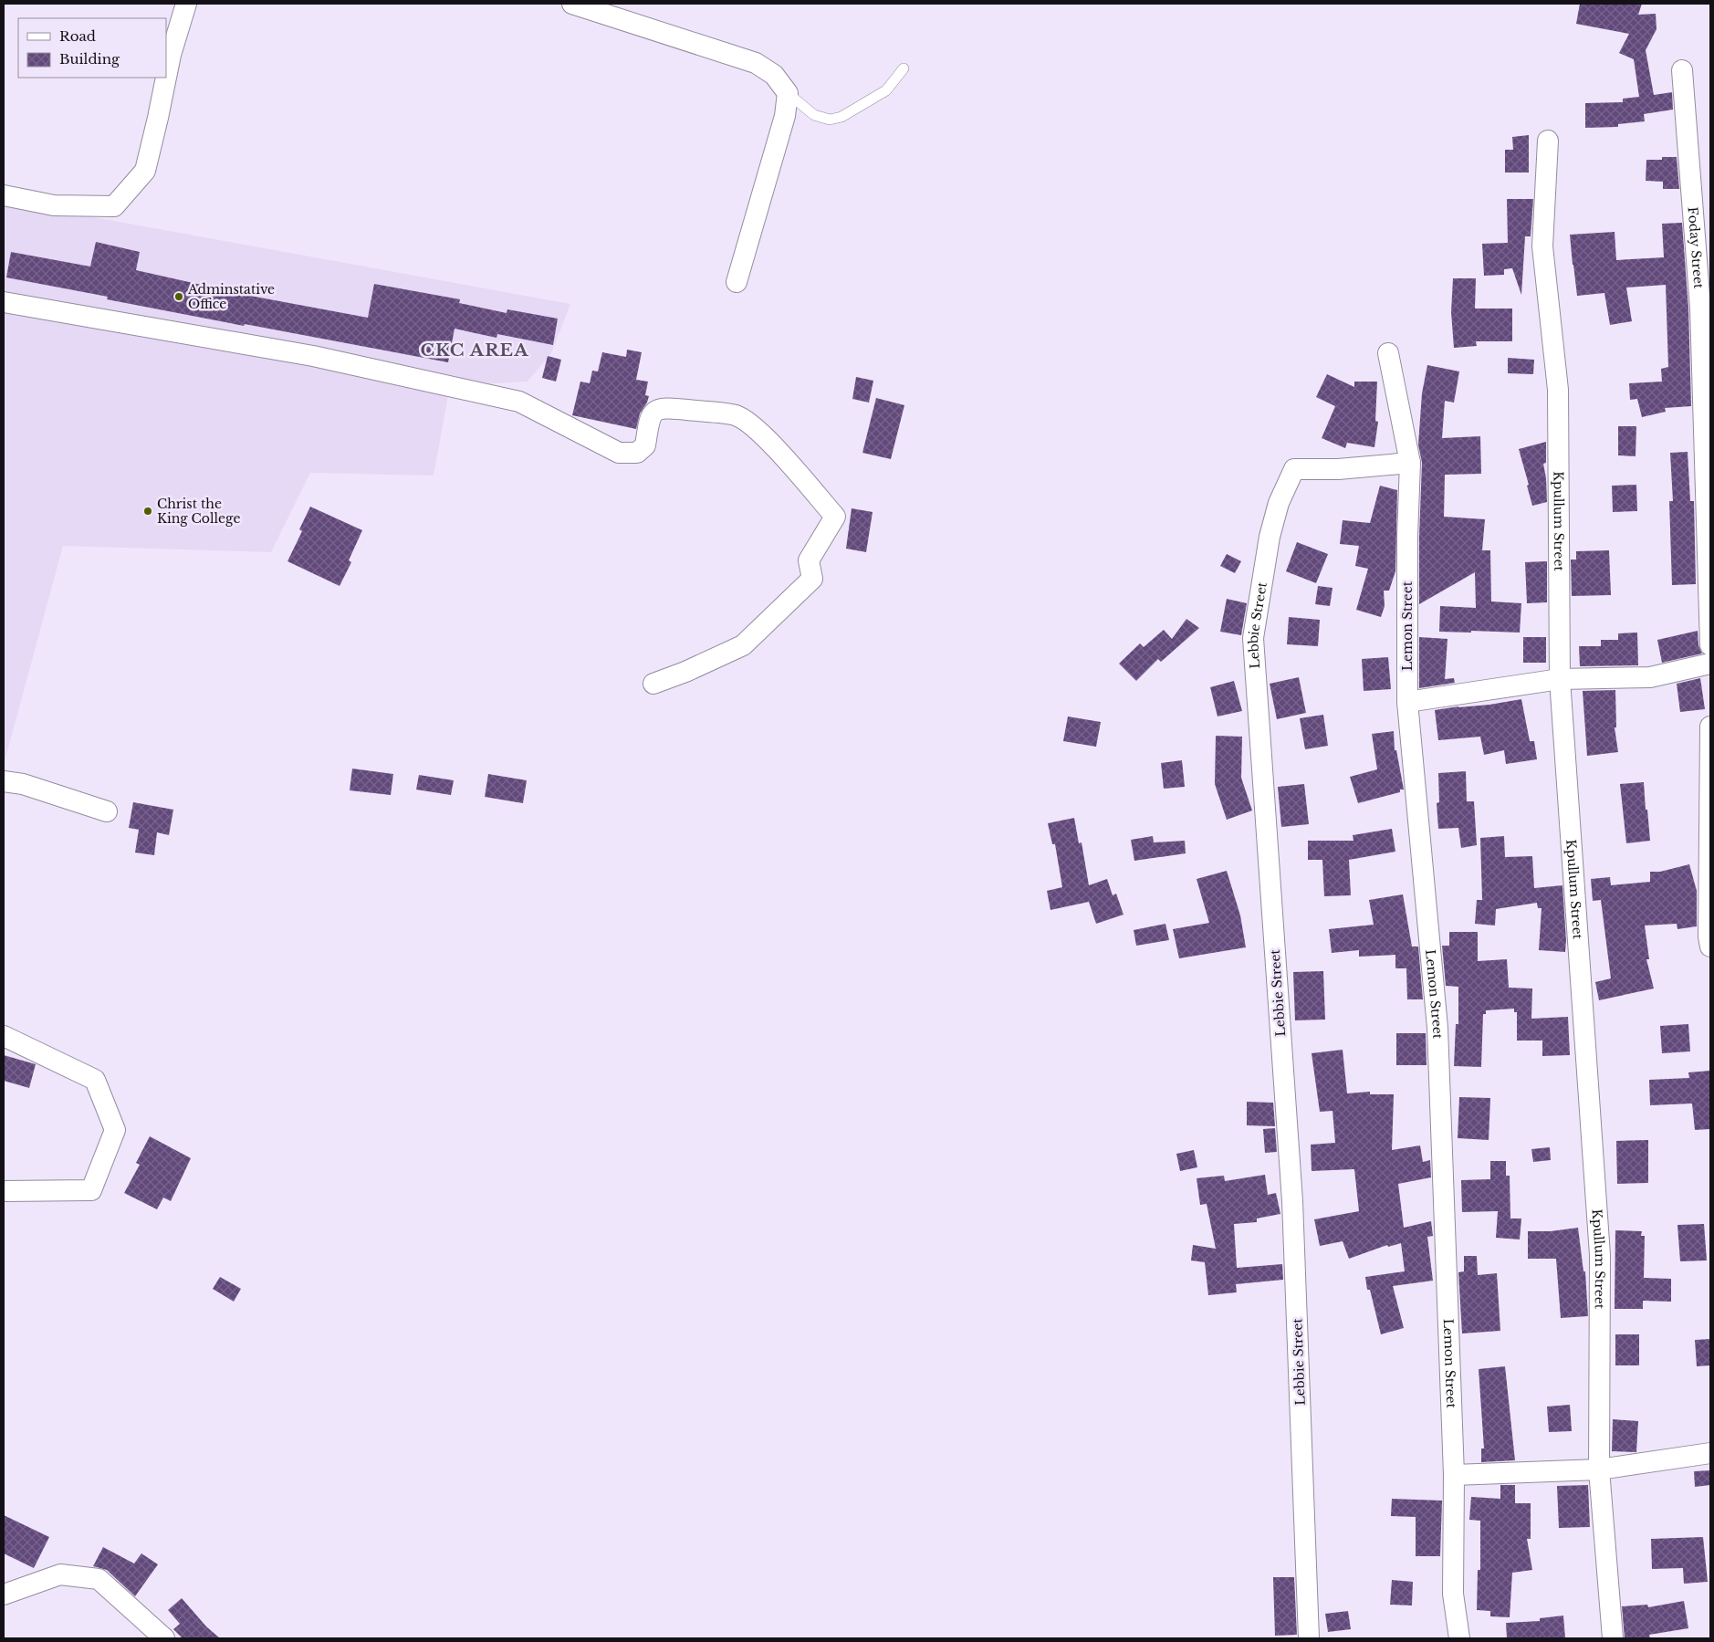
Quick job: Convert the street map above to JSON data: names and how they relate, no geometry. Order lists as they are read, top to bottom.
{
  "streets": {
    "street": [
      "Foday Street",
      "Kpullum Street",
      "Lebbie Street",
      "Lemon Street"
    ]
  },
  "crossings": [
    ["Lebbie Street", "Lemon Street"]
  ],
  "districts": ["CKC AREA"],
  "places": ["Adminstative Office", "Christ the King College"],
  "legend": ["Road", "Building"]
}
